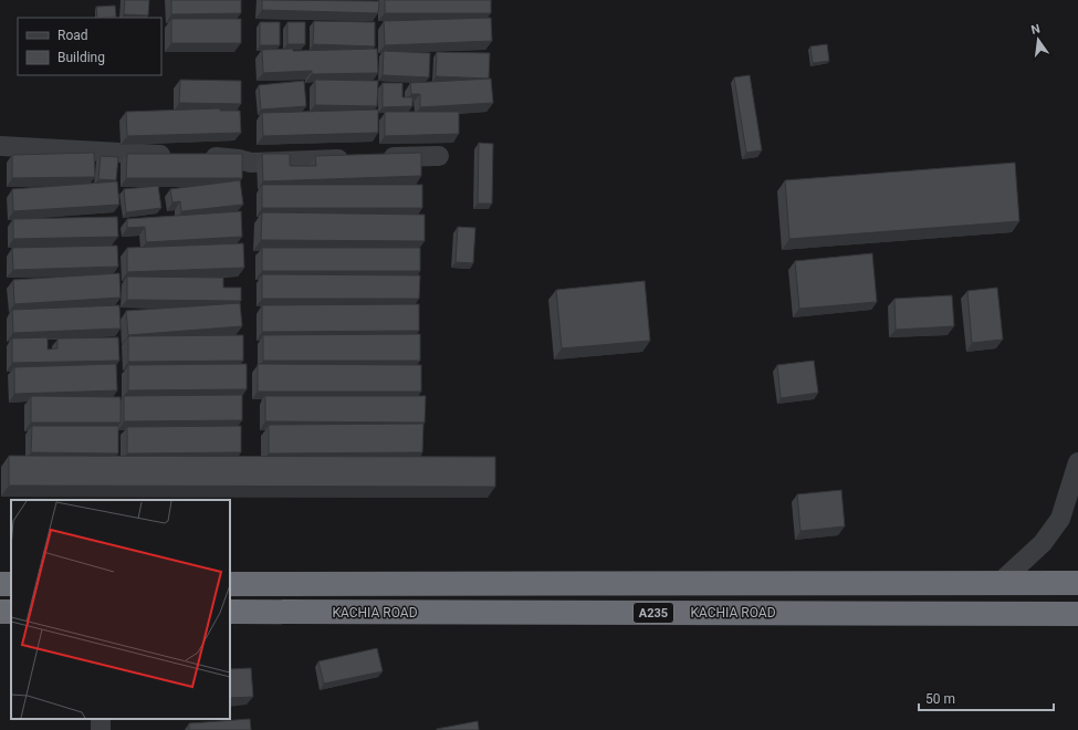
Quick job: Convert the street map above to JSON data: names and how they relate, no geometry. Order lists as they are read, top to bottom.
{
  "streets": {
    "highway": ["KACHIA ROAD", "A235"]
  },
  "legend": ["Road", "Building"],
  "scale_bar": "50 m",
  "north": "top"
}
